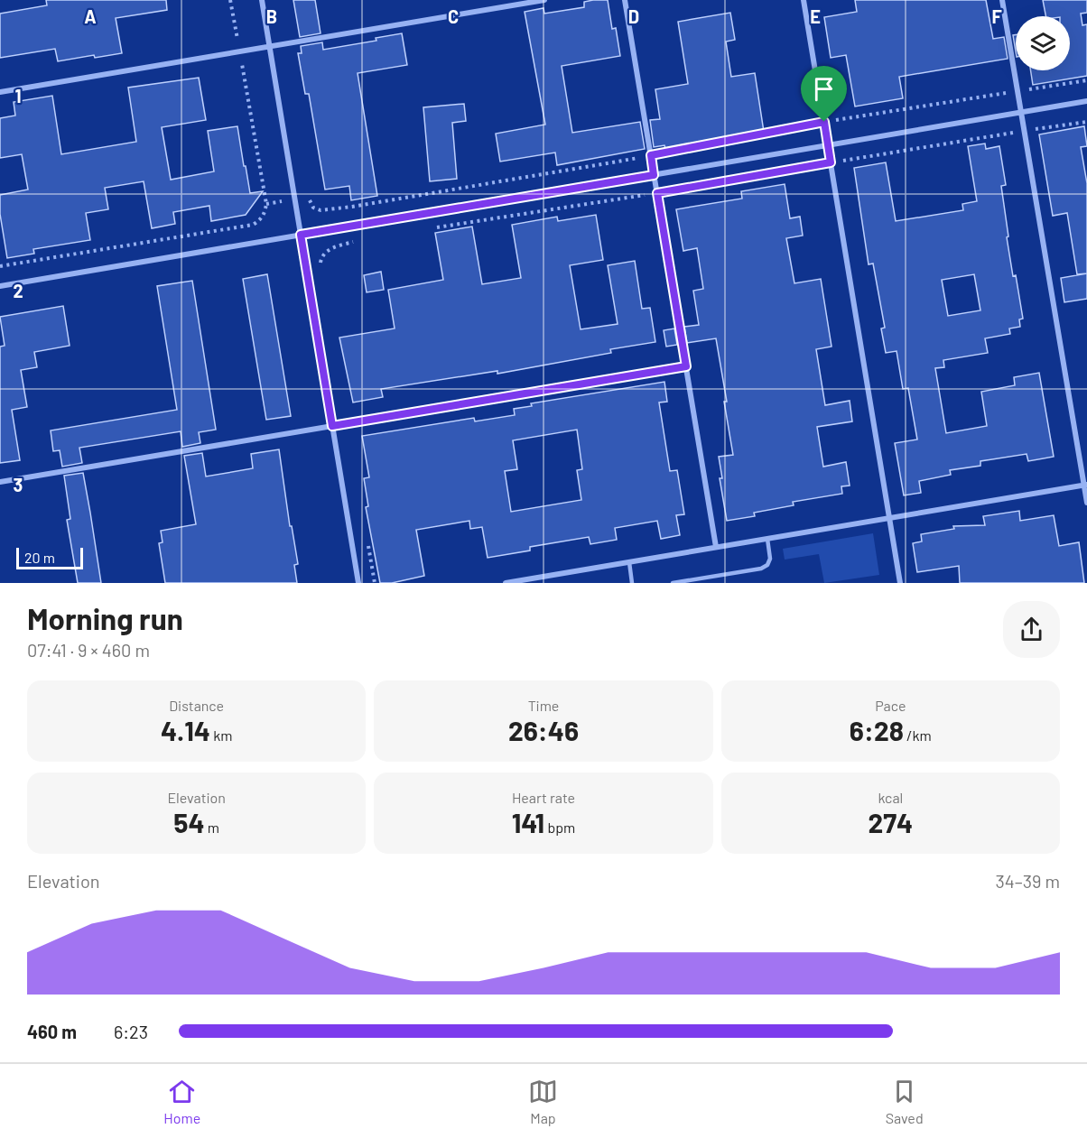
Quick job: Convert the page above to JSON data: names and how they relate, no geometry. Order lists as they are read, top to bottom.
{
  "scale_bar": "20 m",
  "page": {
    "scale": "20 m",
    "heading": ["Morning run", "07:41 · 9 × 460 m"],
    "stats": [
      ["Distance", "4.14 km"],
      ["Time", "26:46"],
      ["Pace", "6:28 /km"],
      ["Elevation", "54 m"],
      ["Heart rate", "141 bpm"],
      ["kcal", "274"]
    ],
    "chart": ["Elevation", "34–39 m"],
    "list": [
      {
        "name": "460 m",
        "note": "6:23"
      }
    ],
    "tabs": ["Home", "Map", "Saved"]
  },
  "grid": {
    "columns": [
      "A",
      "B",
      "C",
      "D",
      "E",
      "F"
    ],
    "rows": ["1", "2", "3"]
  }
}
